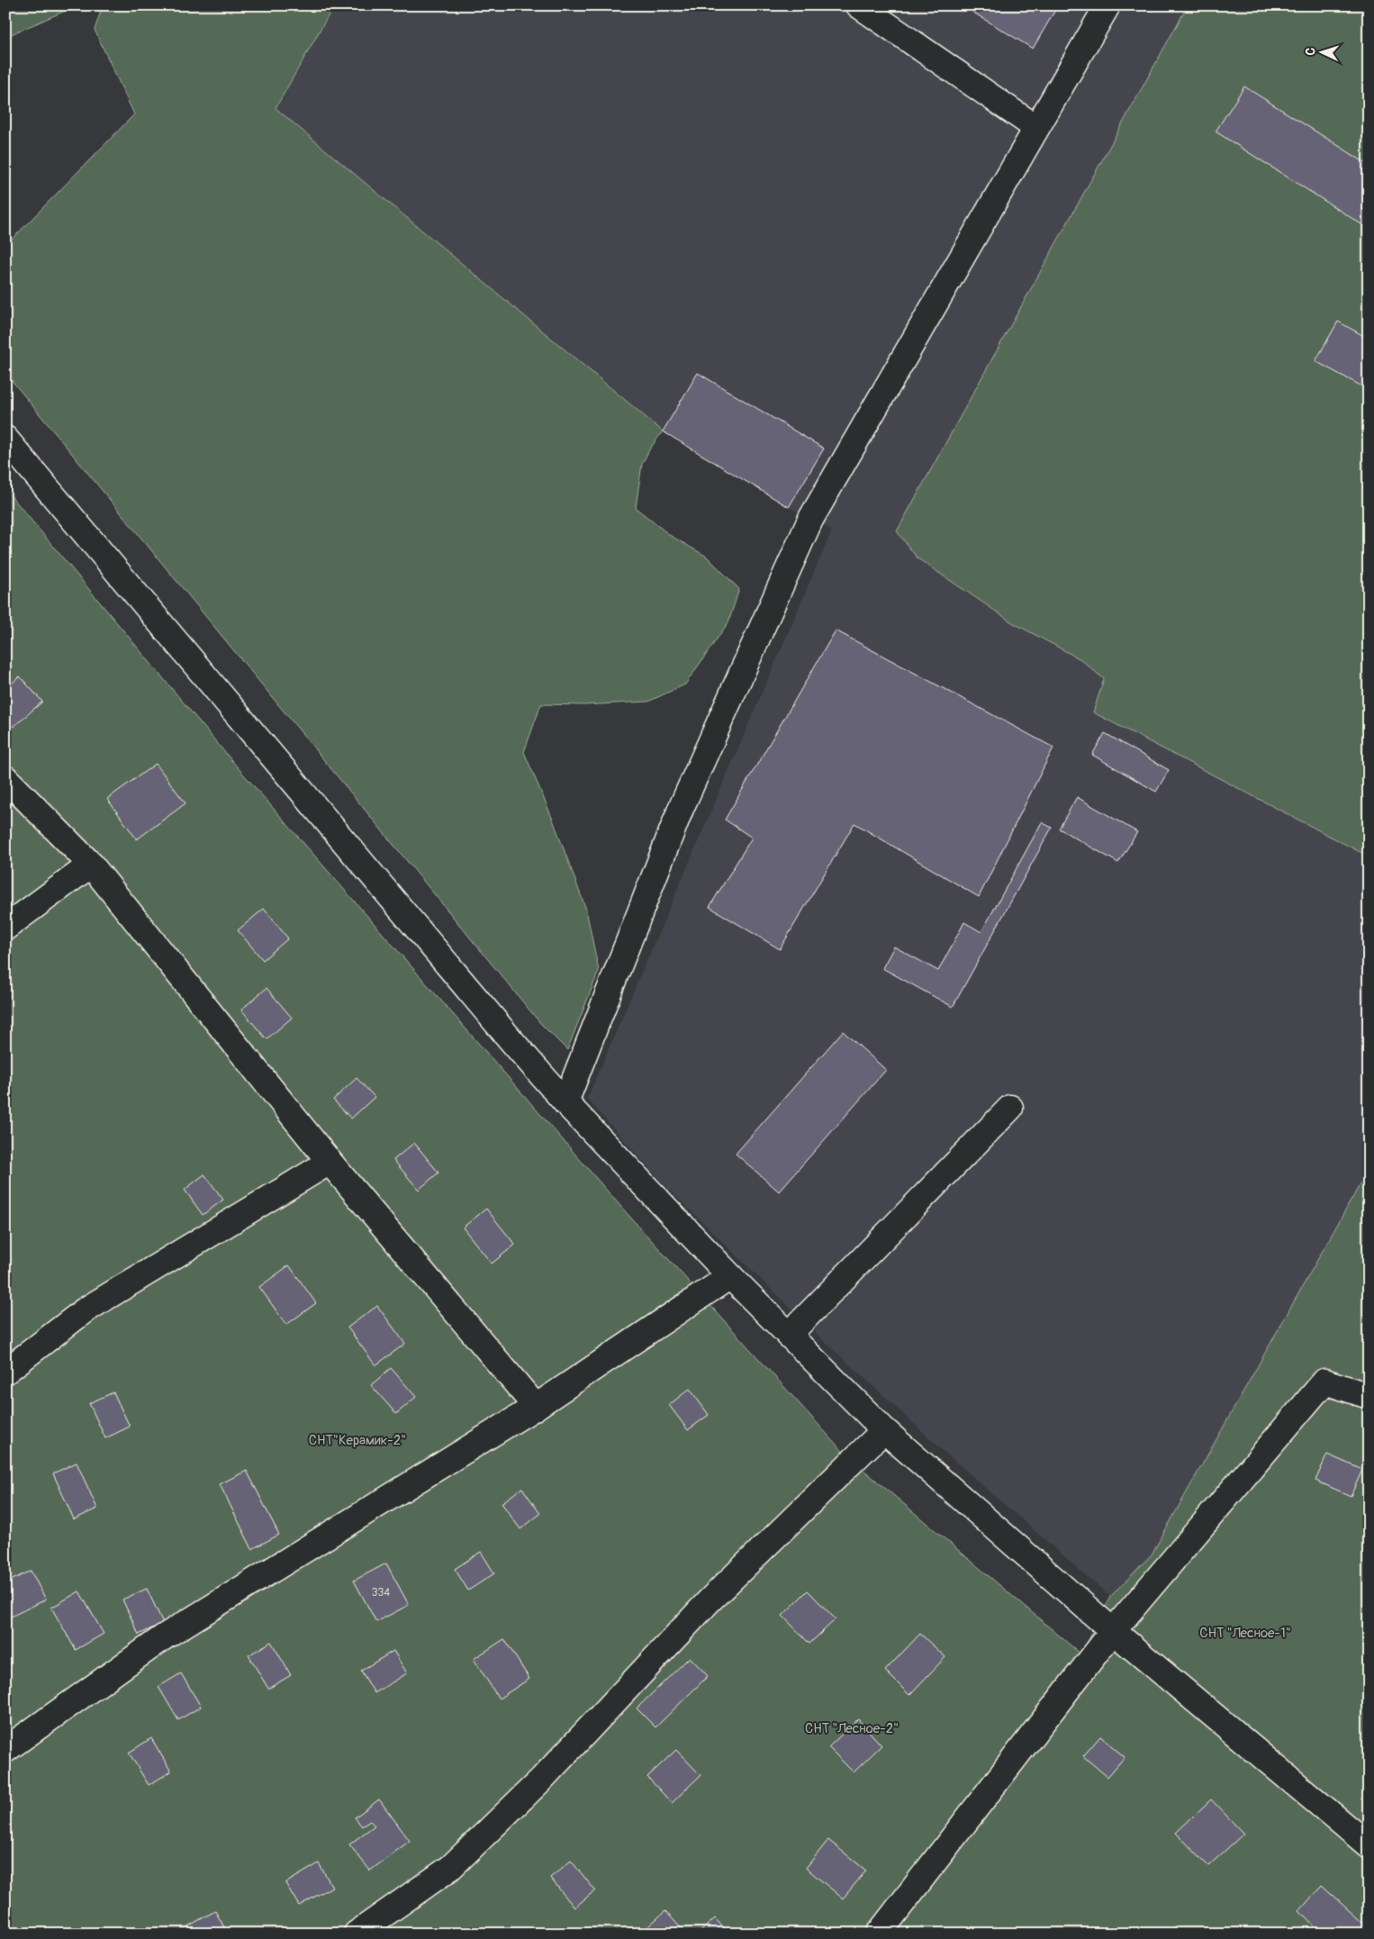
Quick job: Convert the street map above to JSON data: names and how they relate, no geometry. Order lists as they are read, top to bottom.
{
  "parks": ["СНТ\"Керамик-2\"", "СНТ \"Лесное-1\"", "СНТ \"Лесное-2\""],
  "house_numbers": ["334"],
  "north": "left"
}
